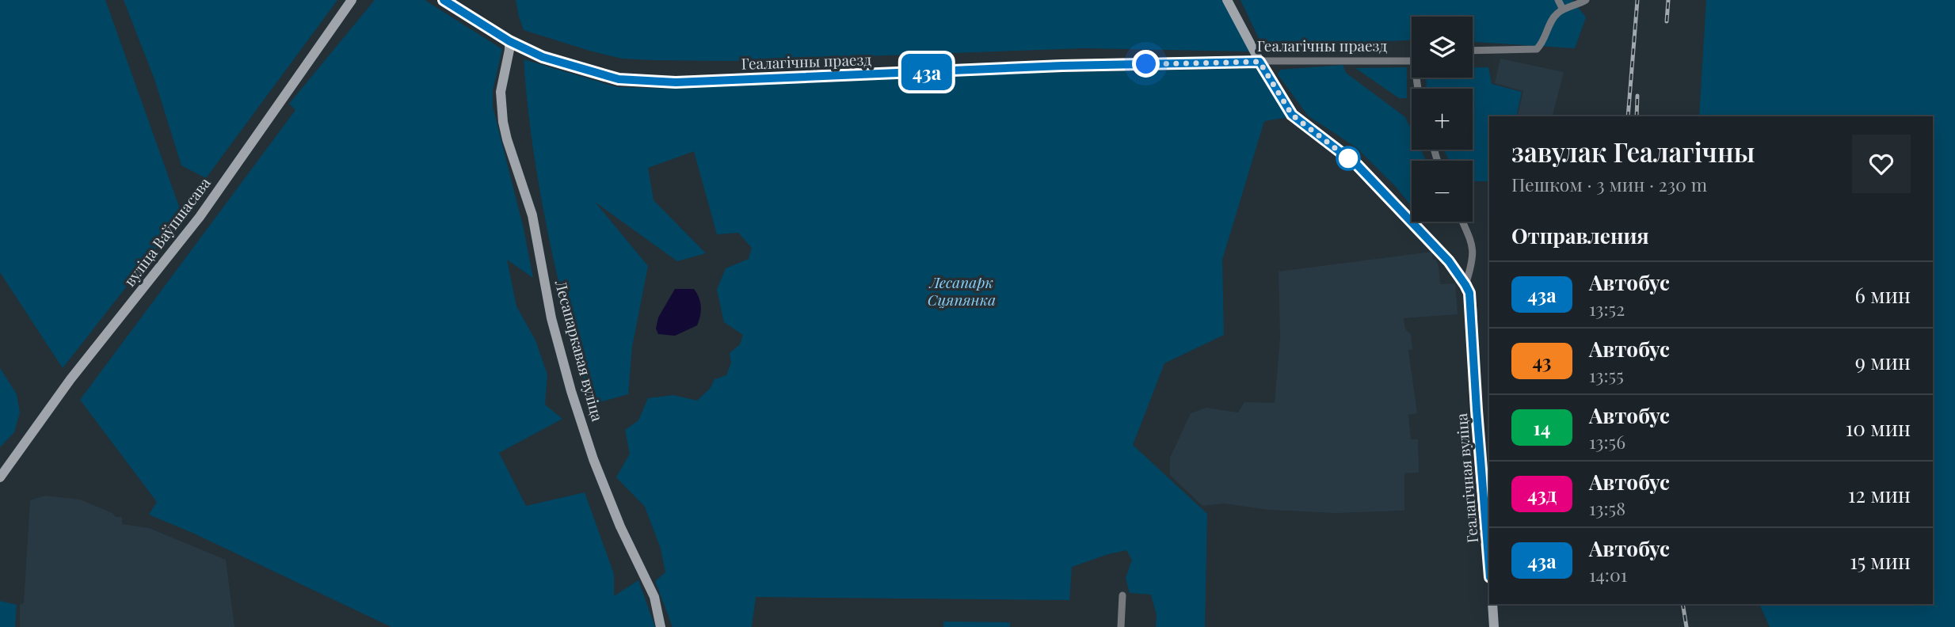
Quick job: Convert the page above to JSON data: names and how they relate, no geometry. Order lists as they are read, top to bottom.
{
  "streets": {
    "street": [
      "Геалагічны праезд",
      "вуліца Ваўпшасава",
      "Лесапаркавая вуліца",
      "Геалагічная вуліца"
    ]
  },
  "crossings": [
    ["Геалагічны праезд", "Лесапаркавая вуліца"],
    ["Геалагічны праезд", "Геалагічная вуліца"]
  ],
  "parks": ["Лесапарк Сцяпянка"],
  "lines": ["bus line 43а"],
  "page": {
    "on_map": "43а",
    "map_buttons": ["+", "−"],
    "heading": [
      ["завулак Геалагічны", "Пешком · 3 мин · 230 m"],
      "Отправления"
    ],
    "list": [
      {
        "mark": "43а",
        "name": "Автобус",
        "note": "13:52",
        "value": "6 мин"
      },
      {
        "mark": "43",
        "name": "Автобус",
        "note": "13:55",
        "value": "9 мин"
      },
      {
        "mark": "14",
        "name": "Автобус",
        "note": "13:56",
        "value": "10 мин"
      },
      {
        "mark": "43д",
        "name": "Автобус",
        "note": "13:58",
        "value": "12 мин"
      },
      {
        "mark": "43а",
        "name": "Автобус",
        "note": "14:01",
        "value": "15 мин"
      }
    ]
  }
}
